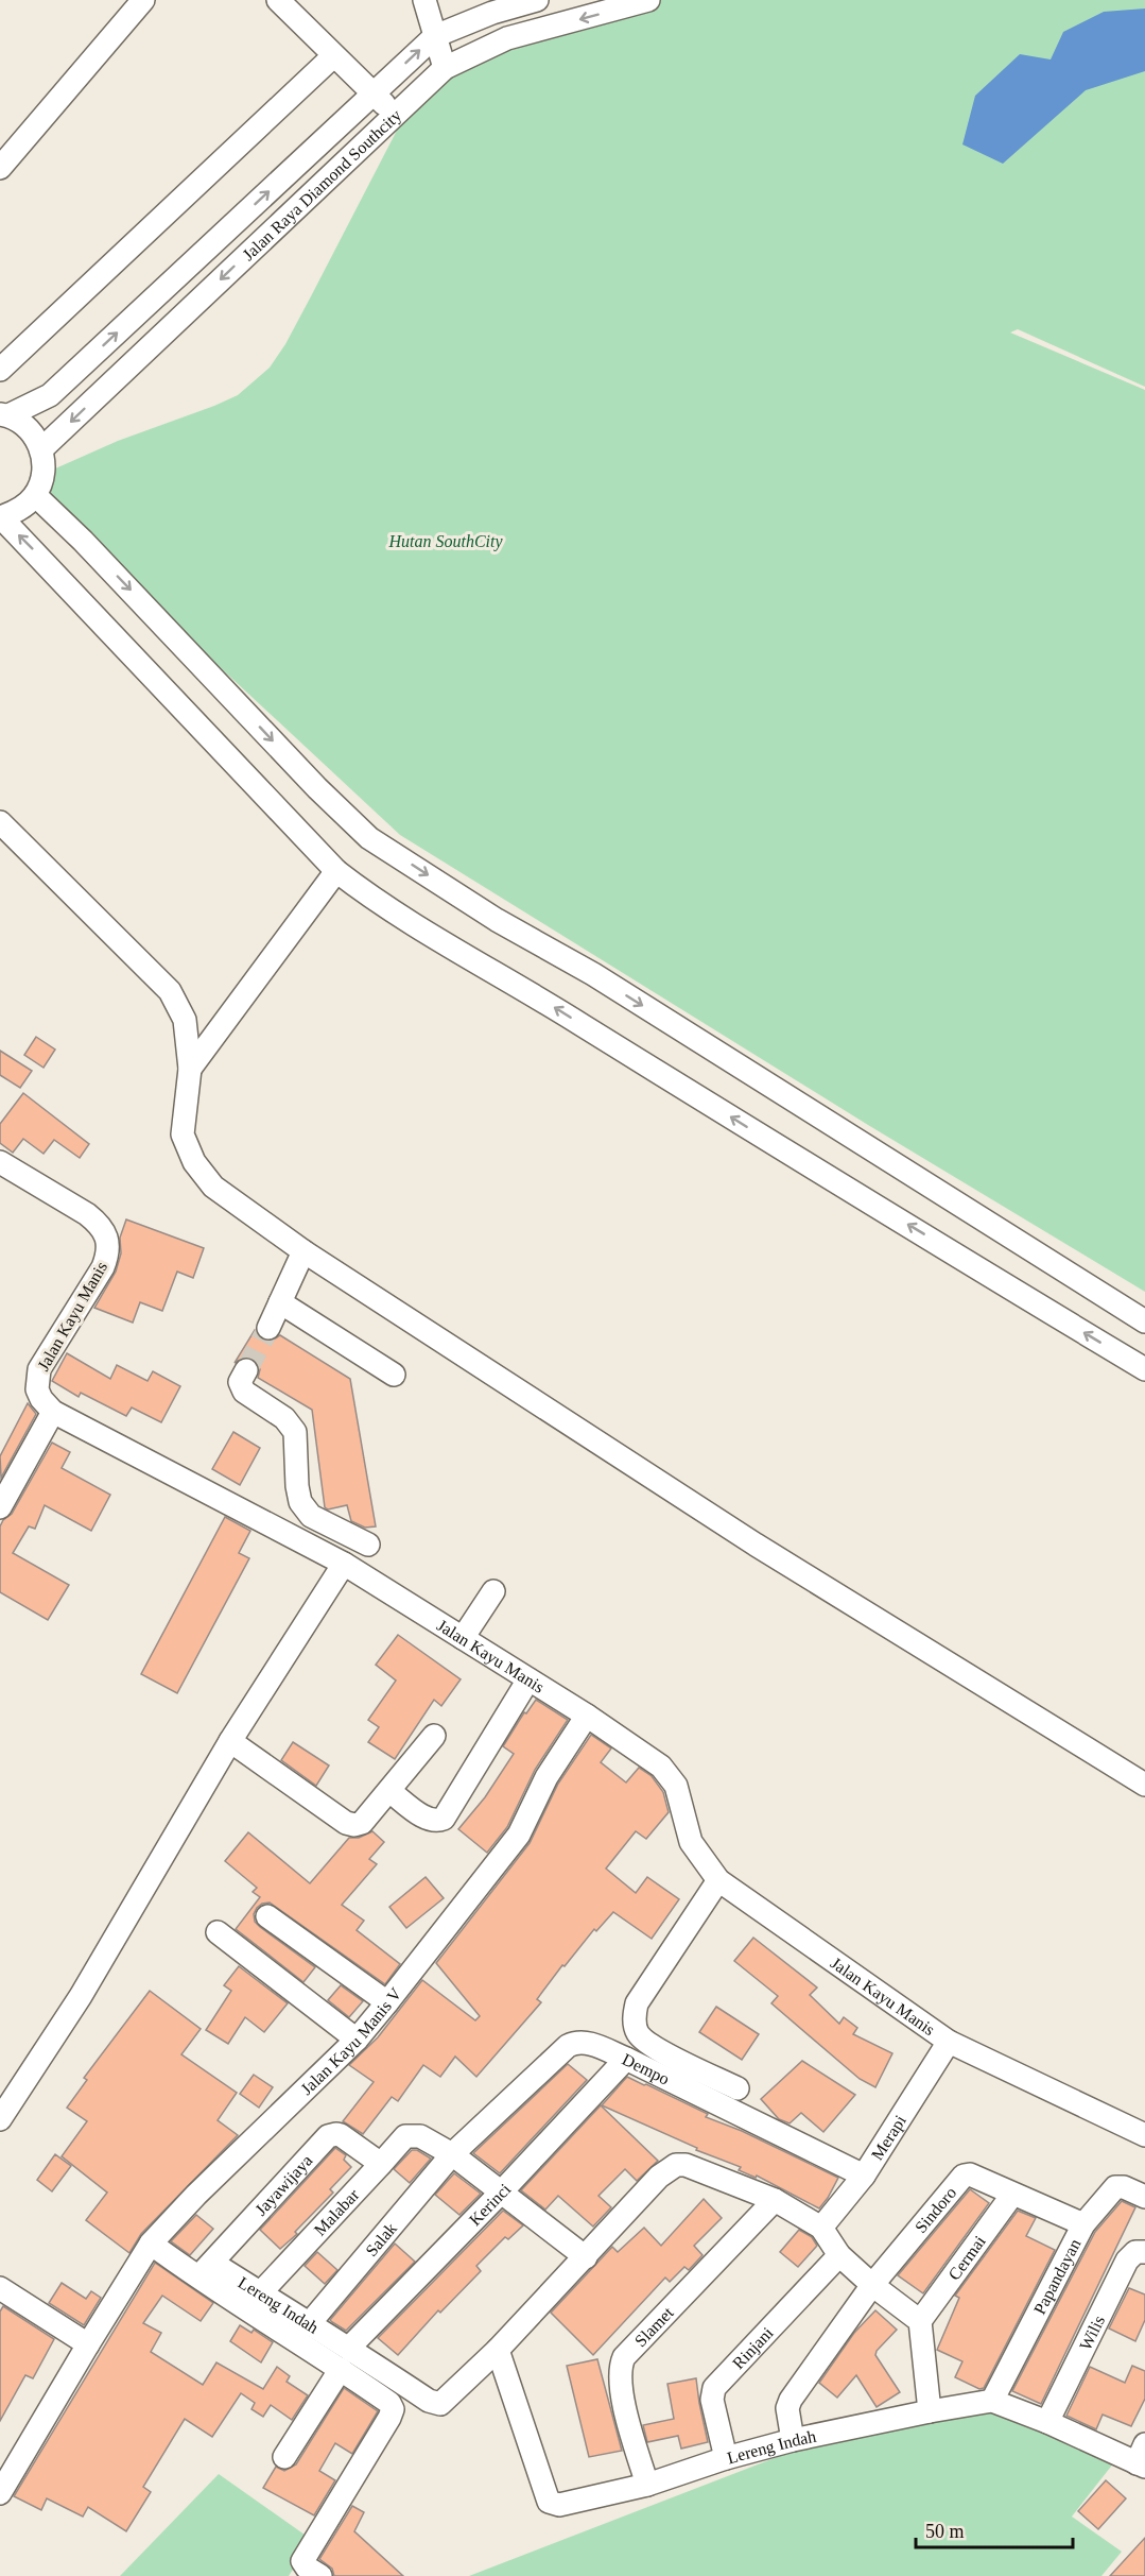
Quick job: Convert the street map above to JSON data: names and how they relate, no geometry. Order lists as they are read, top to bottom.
{
  "streets": {
    "street": [
      "Jalan Raya Diamond Southcity",
      "Jalan Kayu Manis",
      "Jalan Kayu Manis V",
      "Dempo",
      "Merapi",
      "Jayawijaya",
      "Kerinci",
      "Sindoro",
      "Malabar",
      "Salak",
      "Cermai",
      "Papandayan",
      "Lereng Indah",
      "Slamet",
      "Wilis",
      "Rinjani"
    ]
  },
  "crossings": [
    ["Jalan Kayu Manis", "Jalan Kayu Manis V"],
    ["Jalan Kayu Manis", "Merapi"],
    ["Dempo", "Merapi"],
    ["Dempo", "Kerinci"],
    ["Dempo", "Malabar"],
    ["Dempo", "Salak"],
    ["Merapi", "Lereng Indah"],
    ["Jayawijaya", "Malabar"],
    ["Jayawijaya", "Lereng Indah"],
    ["Kerinci", "Lereng Indah"],
    ["Sindoro", "Cermai"],
    ["Sindoro", "Papandayan"],
    ["Malabar", "Salak"],
    ["Malabar", "Lereng Indah"],
    ["Salak", "Lereng Indah"],
    ["Papandayan", "Lereng Indah"],
    ["Lereng Indah", "Slamet"],
    ["Lereng Indah", "Rinjani"]
  ],
  "parks": ["Hutan SouthCity"],
  "scale_bar": "50 m"
}
